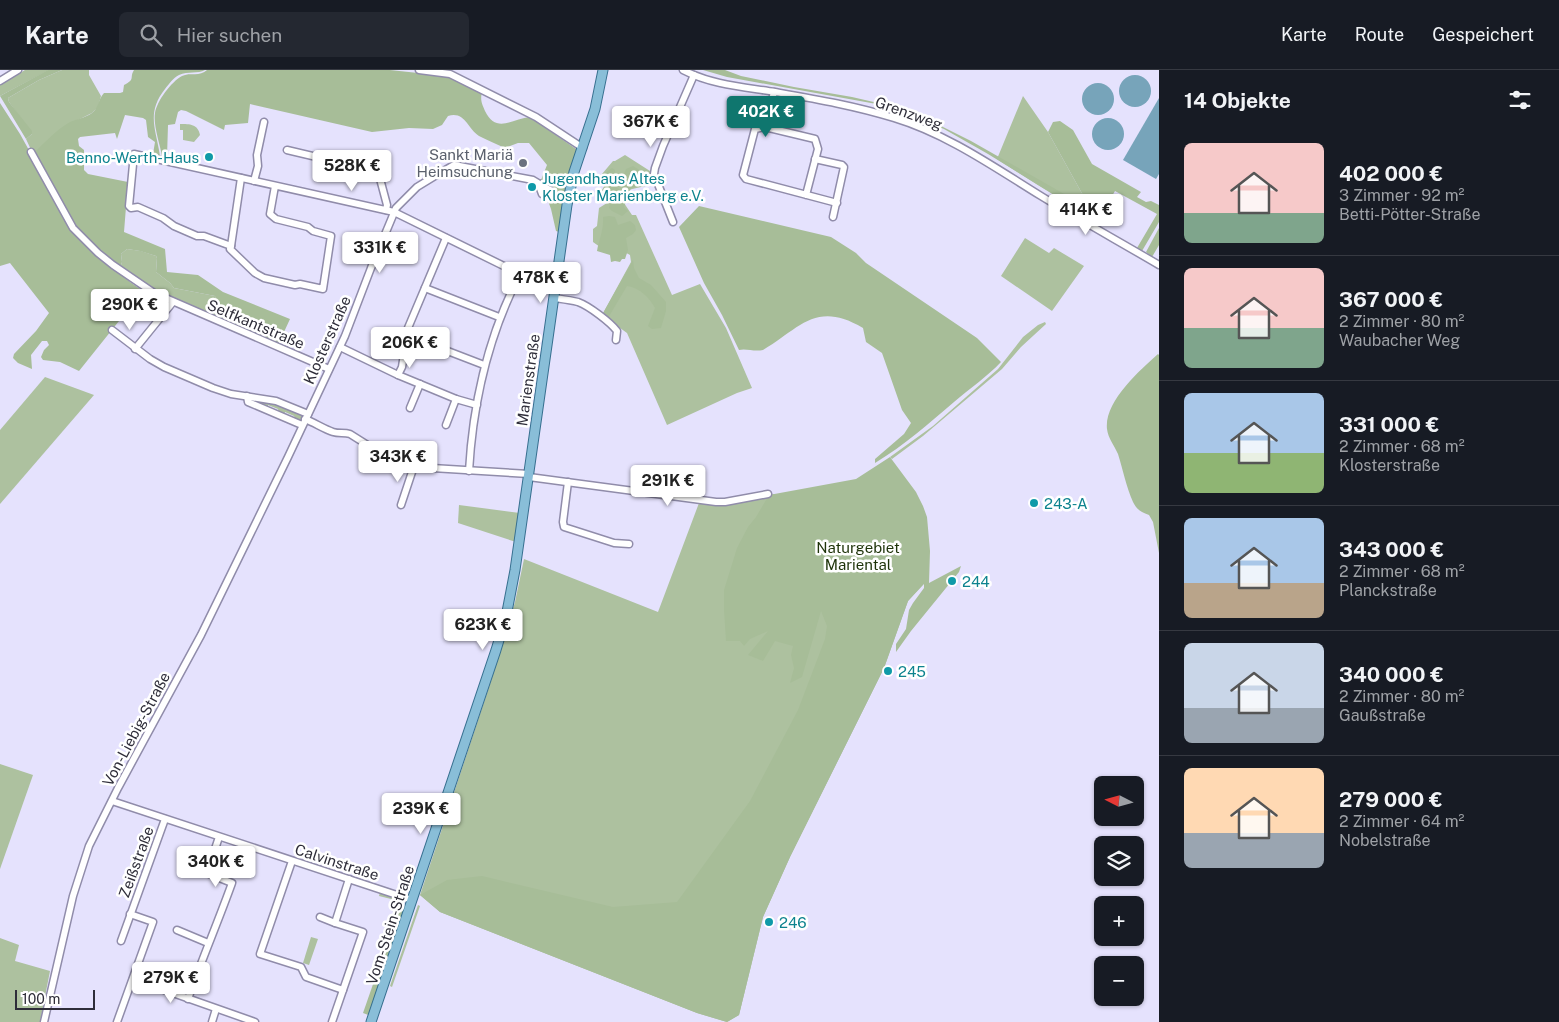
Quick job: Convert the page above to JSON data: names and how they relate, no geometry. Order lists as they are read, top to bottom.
{
  "streets": {
    "main road": ["Marienstraße", "Vom-Stein-Straße"],
    "street": [
      "Grenzweg",
      "Selfkantstraße",
      "Klosterstraße",
      "Von-Liebig-Straße",
      "Zeißstraße",
      "Calvinstraße"
    ]
  },
  "crossings": [
    ["Selfkantstraße", "Klosterstraße"],
    ["Klosterstraße", "Von-Liebig-Straße"],
    ["Marienstraße", "Vom-Stein-Straße"],
    ["Von-Liebig-Straße", "Calvinstraße"],
    ["Zeißstraße", "Calvinstraße"],
    ["Calvinstraße", "Vom-Stein-Straße"]
  ],
  "parks": ["Naturgebiet Mariental"],
  "places": [
    "Benno-Werth-Haus",
    "Sankt Mariä Heimsuchung",
    "Jugendhaus Altes Kloster Marienberg e.V.",
    "243-A",
    "244",
    "245",
    "246"
  ],
  "scale_bar": "100 m",
  "north": "left",
  "page": {
    "header": "Karte",
    "search": "Hier suchen",
    "nav": ["Karte", "Route", "Gespeichert"],
    "heading": "14 Objekte",
    "price": [
      "402K €",
      "367K €",
      "528K €",
      "414K €",
      "331K €",
      "478K €",
      "290K €",
      "206K €",
      "343K €",
      "291K €",
      "623K €",
      "239K €",
      "340K €",
      "279K €"
    ],
    "list": [
      {
        "name": "402 000 €",
        "note": "3 Zimmer · 92 m² · Betti-Pötter-Straße"
      },
      {
        "name": "367 000 €",
        "note": "2 Zimmer · 80 m² · Waubacher Weg"
      },
      {
        "name": "331 000 €",
        "note": "2 Zimmer · 68 m² · Klosterstraße"
      },
      {
        "name": "343 000 €",
        "note": "2 Zimmer · 68 m² · Planckstraße"
      },
      {
        "name": "340 000 €",
        "note": "2 Zimmer · 80 m² · Gaußstraße"
      },
      {
        "name": "279 000 €",
        "note": "2 Zimmer · 64 m² · Nobelstraße"
      }
    ],
    "map_buttons": ["+", "−"],
    "scale": "100 m"
  }
}
